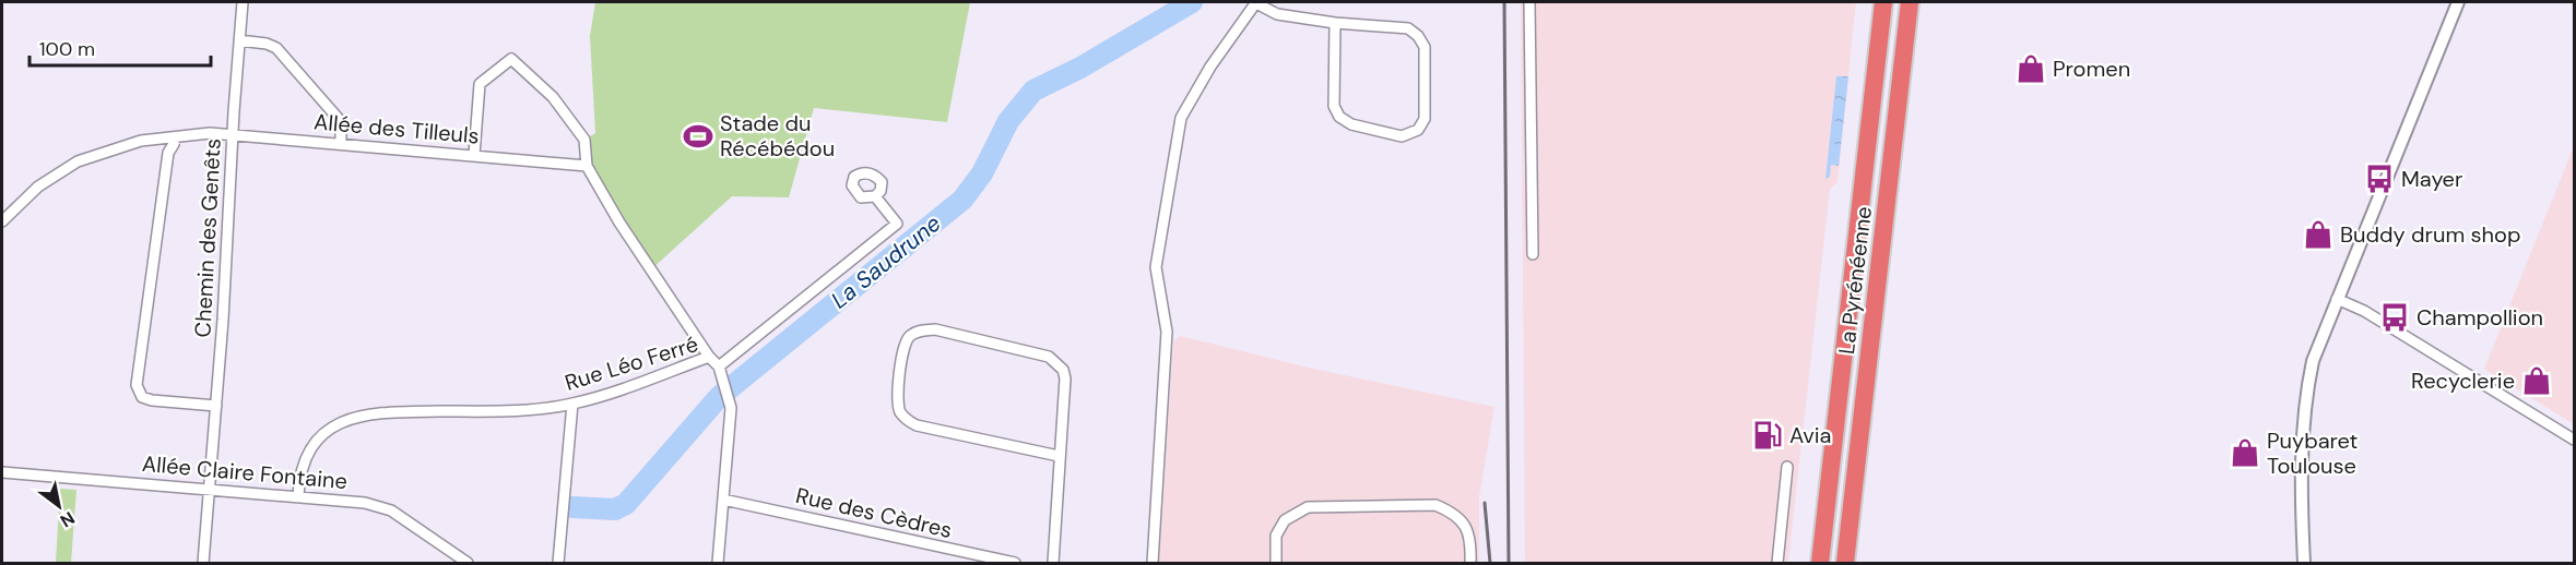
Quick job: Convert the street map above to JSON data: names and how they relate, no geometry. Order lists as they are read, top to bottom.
{
  "streets": {
    "highway": ["La Pyrénéenne"],
    "street": [
      "Allée des Tilleuls",
      "Chemin des Genêts",
      "Rue Léo Ferré",
      "Allée Claire Fontaine",
      "Rue des Cèdres"
    ]
  },
  "crossings": [
    ["Allée des Tilleuls", "Chemin des Genêts"],
    ["Chemin des Genêts", "Allée Claire Fontaine"],
    ["Rue Léo Ferré", "Allée Claire Fontaine"]
  ],
  "water": ["La Saudrune"],
  "places": {
    "shop": [
      "Promen",
      "Buddy drum shop",
      "Recyclerie",
      "Puybaret Toulouse"
    ],
    "sports": ["Stade du Récébédou"],
    "bus stop": ["Mayer", "Champollion"],
    "fuel station": ["Avia"]
  },
  "scale_bar": "100 m",
  "north": "bottom right"
}
